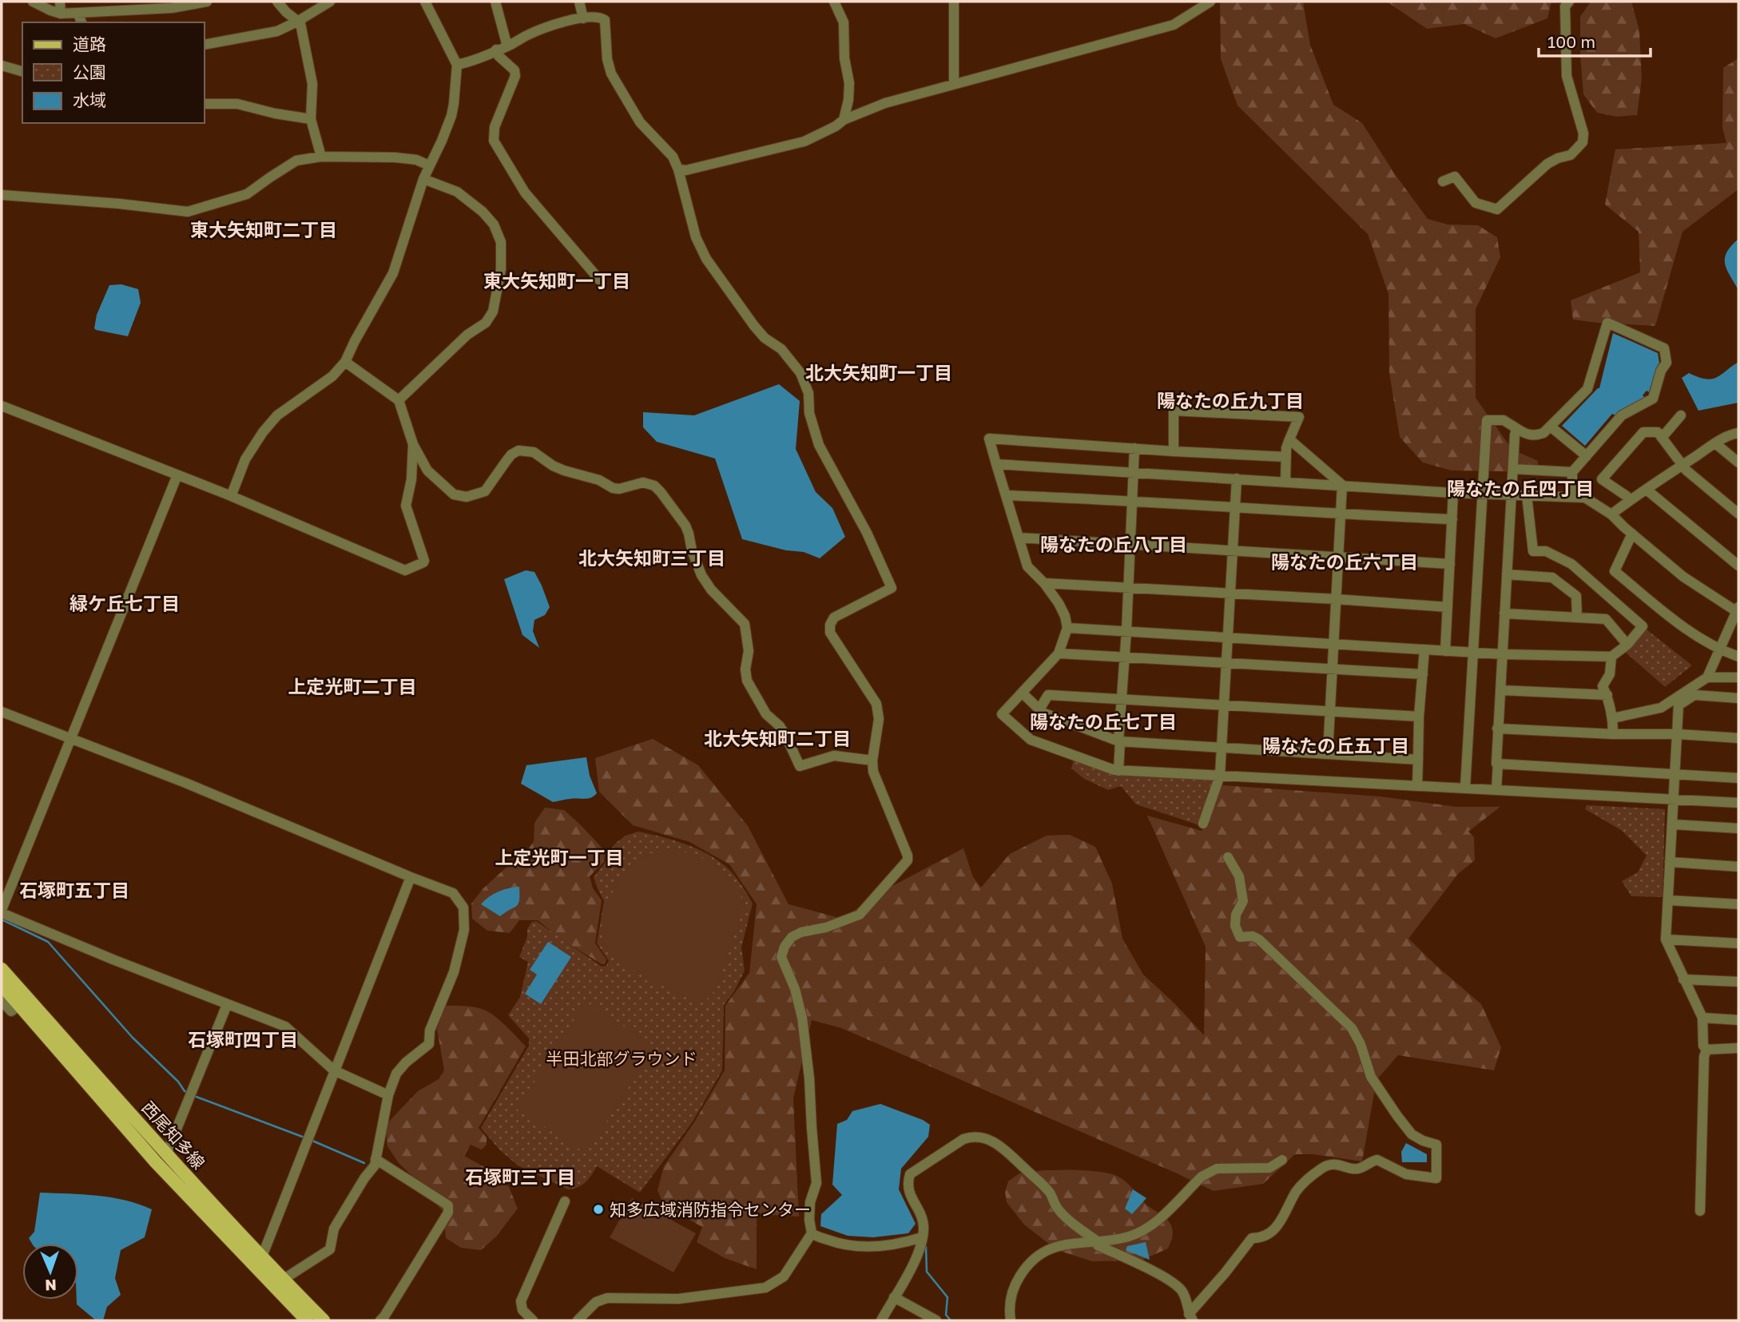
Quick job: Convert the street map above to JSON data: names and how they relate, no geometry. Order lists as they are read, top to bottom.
{
  "streets": {
    "main road": ["西尾知多線"]
  },
  "districts": [
    "東大矢知町二丁目",
    "東大矢知町一丁目",
    "北大矢知町一丁目",
    "陽なたの丘九丁目",
    "陽なたの丘四丁目",
    "陽なたの丘八丁目",
    "北大矢知町三丁目",
    "陽なたの丘六丁目",
    "緑ケ丘七丁目",
    "上定光町二丁目",
    "陽なたの丘七丁目",
    "北大矢知町二丁目",
    "陽なたの丘五丁目",
    "上定光町一丁目",
    "石塚町五丁目",
    "石塚町四丁目",
    "石塚町三丁目"
  ],
  "parks": ["半田北部グラウンド"],
  "places": ["知多広域消防指令センター"],
  "legend": ["道路", "公園", "水域"],
  "scale_bar": "100 m",
  "north": "bottom"
}
